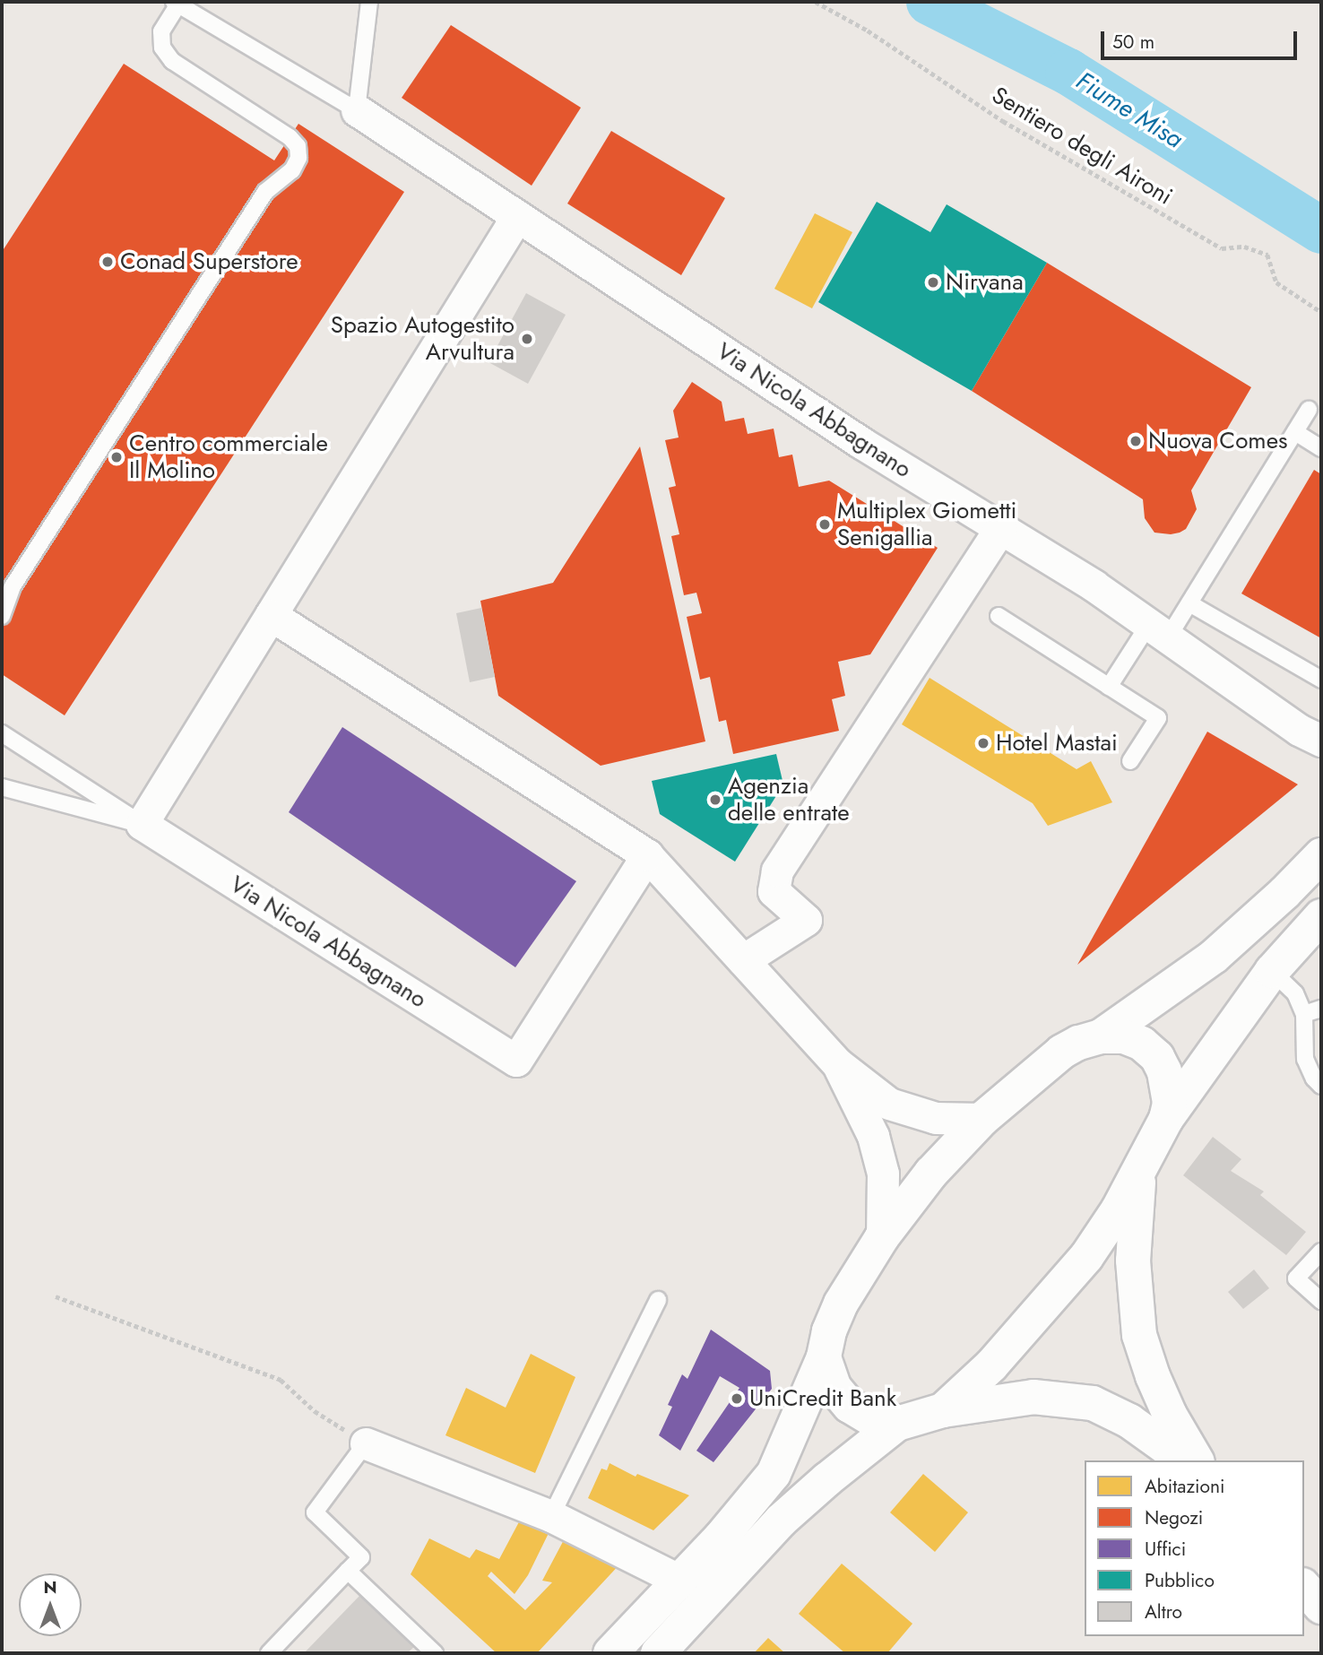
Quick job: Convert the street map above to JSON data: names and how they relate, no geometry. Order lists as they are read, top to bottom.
{
  "streets": {
    "street": ["Via Nicola Abbagnano"],
    "path": ["Sentiero degli Aironi"]
  },
  "water": ["Fiume Misa"],
  "places": [
    "Conad Superstore",
    "Nirvana",
    "Spazio Autogestito Arvultura",
    "Nuova Comes",
    "Centro commerciale Il Molino",
    "Multiplex Giometti Senigallia",
    "Hotel Mastai",
    "Agenzia delle entrate",
    "UniCredit Bank"
  ],
  "legend": [
    "Abitazioni",
    "Negozi",
    "Uffici",
    "Pubblico",
    "Altro"
  ],
  "scale_bar": "50 m",
  "north": "top"
}
